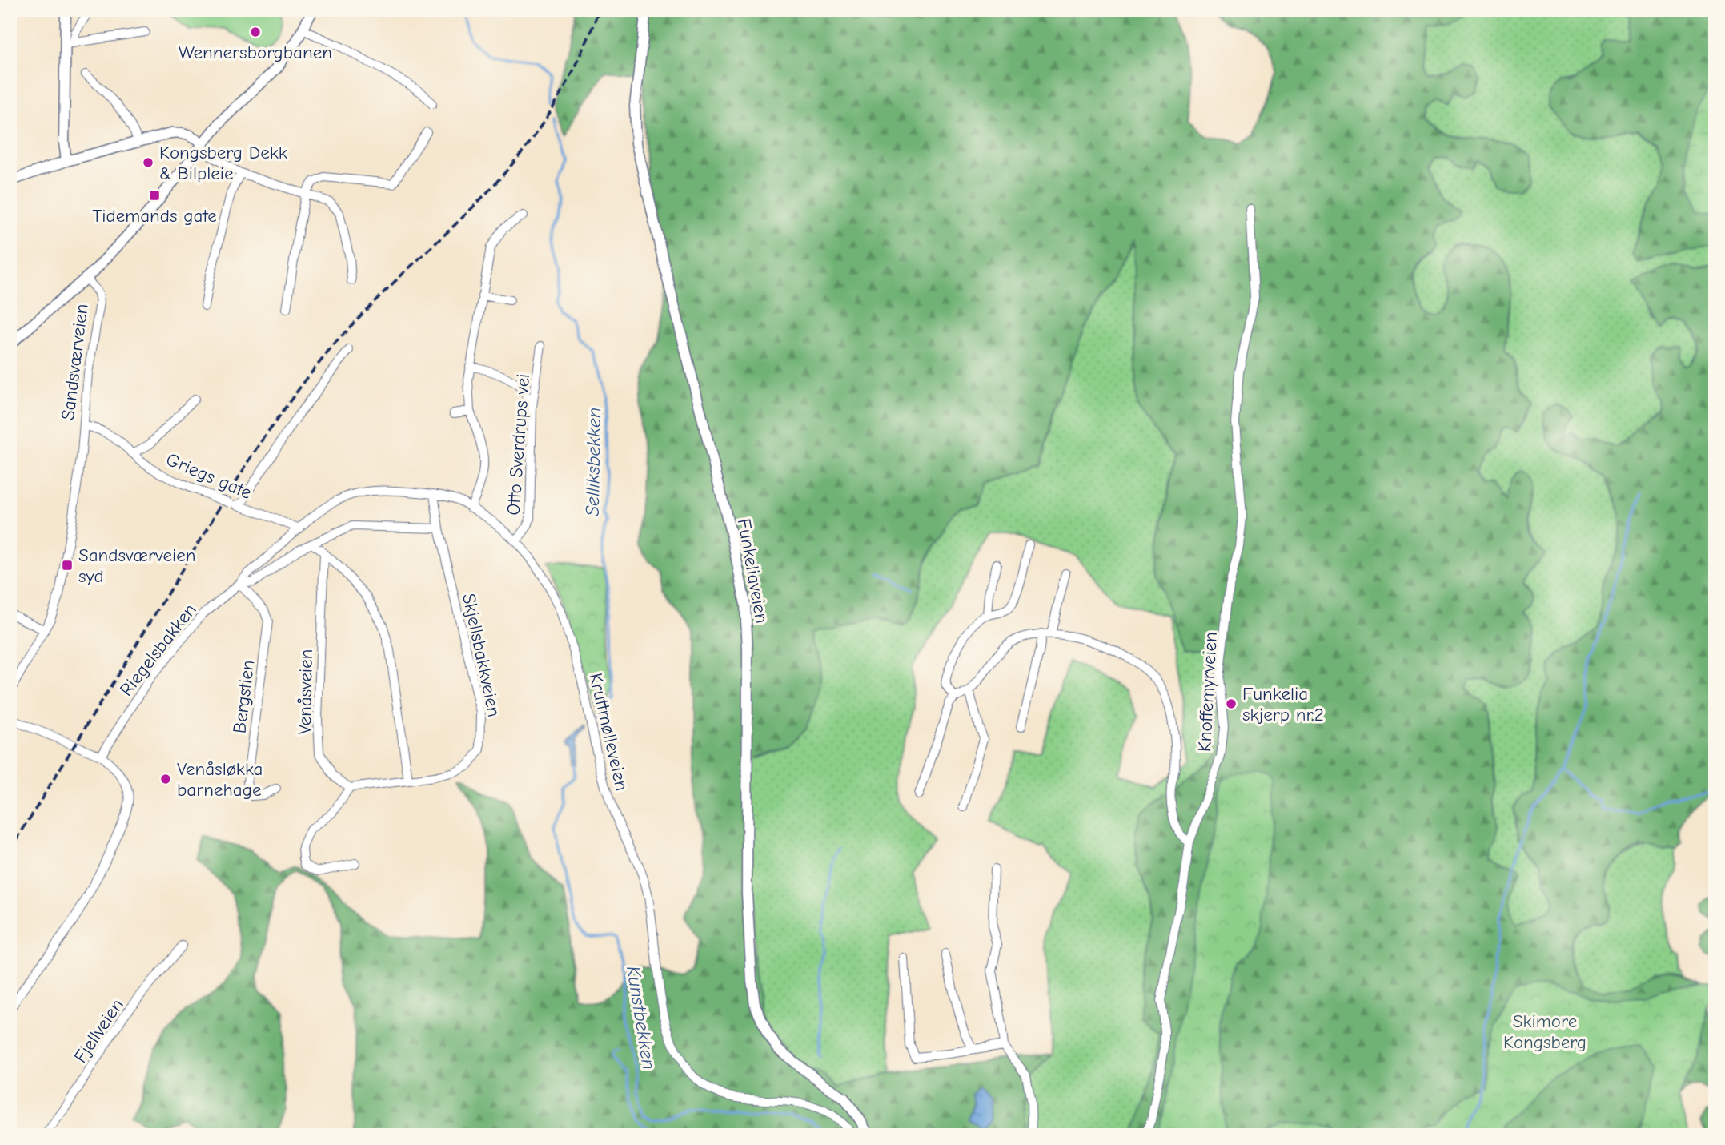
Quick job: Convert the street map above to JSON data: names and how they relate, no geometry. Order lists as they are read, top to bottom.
{
  "streets": {
    "street": [
      "Sandsværveien",
      "Otto Sverdrups vei",
      "Griegs gate",
      "Funkeliaveien",
      "Riegelsbakken",
      "Skjellsbakkveien",
      "Venåsveien",
      "Knoffemyrveien",
      "Bergstien",
      "Kruttmølleveien",
      "Fjellveien"
    ]
  },
  "crossings": [
    ["Sandsværveien", "Griegs gate"],
    ["Otto Sverdrups vei", "Kruttmølleveien"],
    ["Griegs gate", "Kruttmølleveien"],
    ["Riegelsbakken", "Skjellsbakkveien"],
    ["Riegelsbakken", "Bergstien"],
    ["Riegelsbakken", "Kruttmølleveien"],
    ["Skjellsbakkveien", "Venåsveien"],
    ["Skjellsbakkveien", "Kruttmølleveien"],
    ["Bergstien", "Kruttmølleveien"]
  ],
  "water": ["Selliksbekken", "Kunstbekken"],
  "parks": ["Skimore Kongsberg"],
  "places": {
    "other": [
      "Wennersborgbanen",
      "Kongsberg Dekk & Bilpleie",
      "Funkelia skjerp nr.2",
      "Venåsløkka barnehage"
    ],
    "transit": ["Tidemands gate", "Sandsværveien syd"]
  }
}
